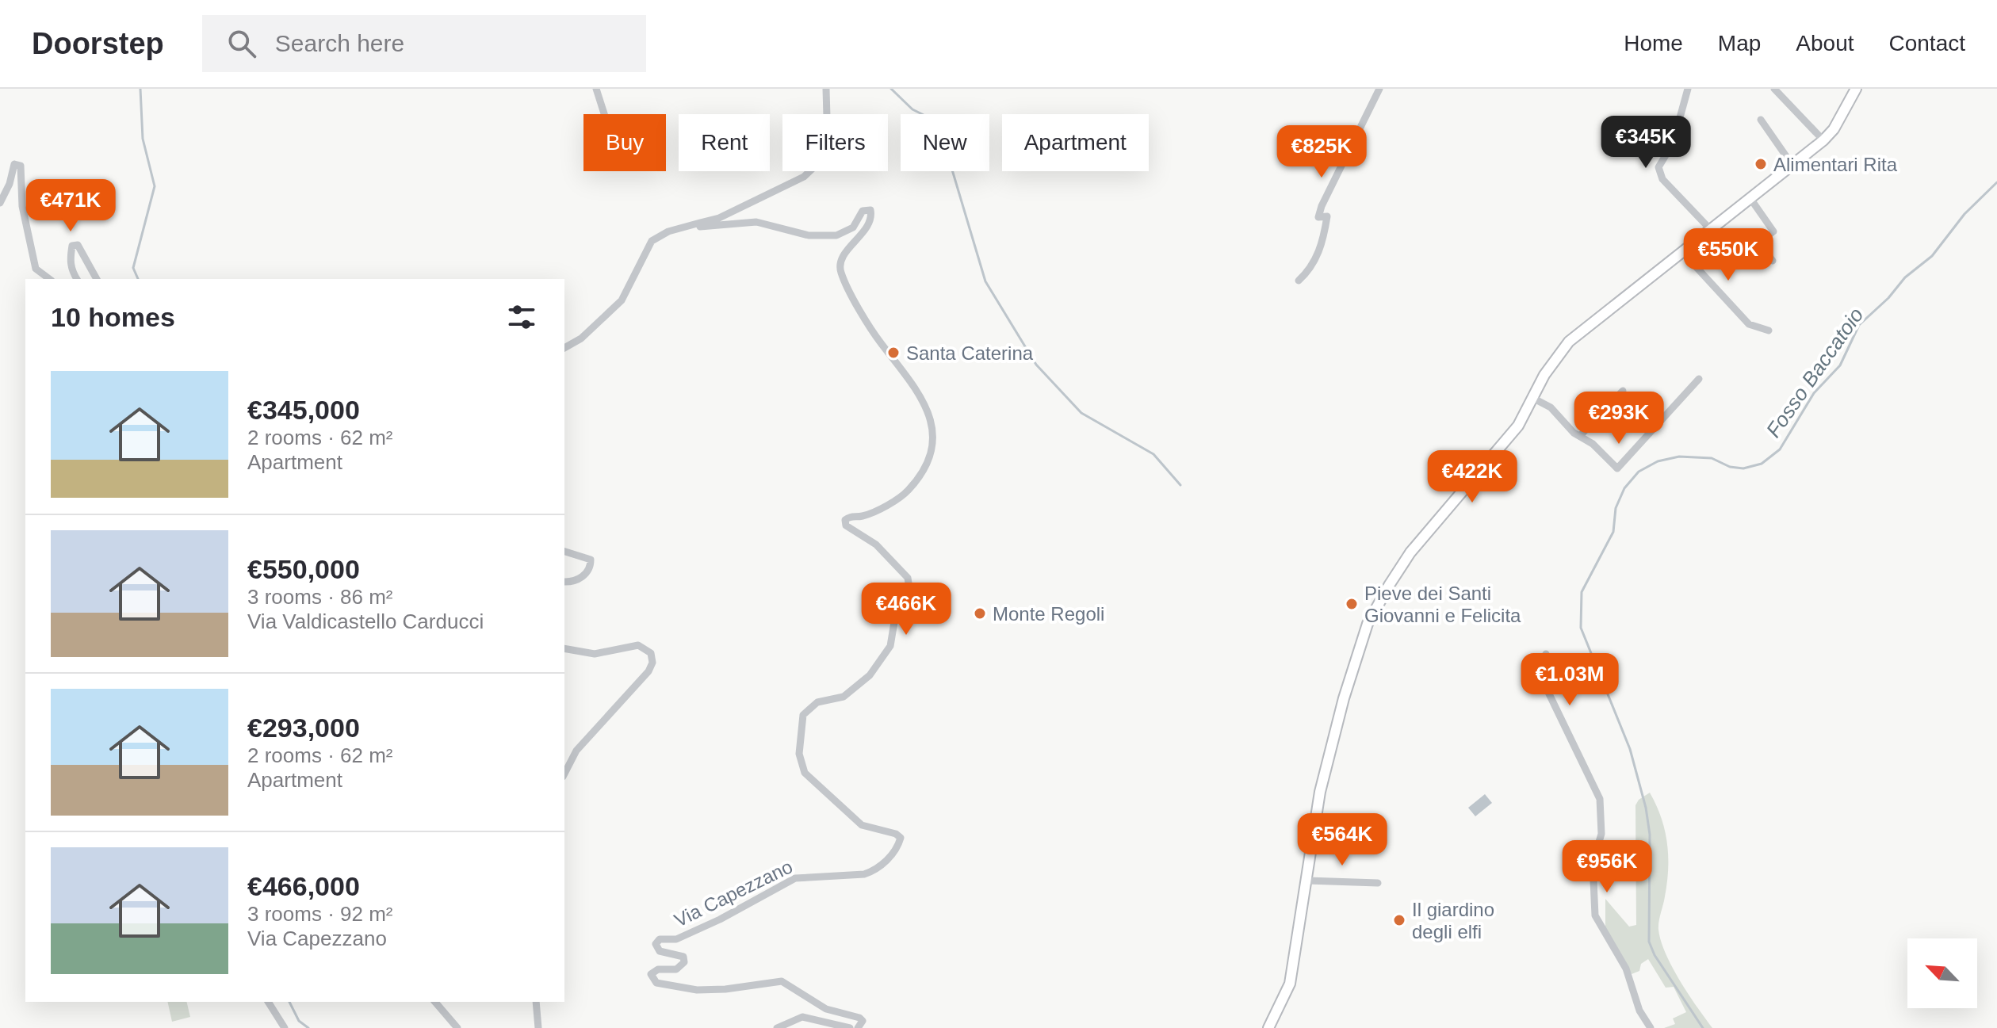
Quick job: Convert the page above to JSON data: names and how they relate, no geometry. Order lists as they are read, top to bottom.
{
  "streets": {
    "street": ["Via Capezzano"]
  },
  "water": ["Fosso Baccatoio"],
  "places": [
    "Alimentari Rita",
    "Santa Caterina",
    "Pieve dei Santi Giovanni e Felicita",
    "Monte Regoli",
    "Il giardino degli elfi"
  ],
  "north": "top left",
  "page": {
    "header": "Doorstep",
    "search": "Search here",
    "nav": [
      "Home",
      "Map",
      "About",
      "Contact"
    ],
    "chip": [
      "Buy",
      "Rent",
      "Filters",
      "New",
      "Apartment"
    ],
    "price": [
      "€345K",
      "€825K",
      "€471K",
      "€550K",
      "€293K",
      "€422K",
      "€466K",
      "€1.03M",
      "€564K",
      "€956K"
    ],
    "heading": "10 homes",
    "list": [
      {
        "name": "€345,000",
        "note": "2 rooms · 62 m² · Apartment"
      },
      {
        "name": "€550,000",
        "note": "3 rooms · 86 m² · Via Valdicastello Carducci"
      },
      {
        "name": "€293,000",
        "note": "2 rooms · 62 m² · Apartment"
      },
      {
        "name": "€466,000",
        "note": "3 rooms · 92 m² · Via Capezzano"
      }
    ]
  }
}
